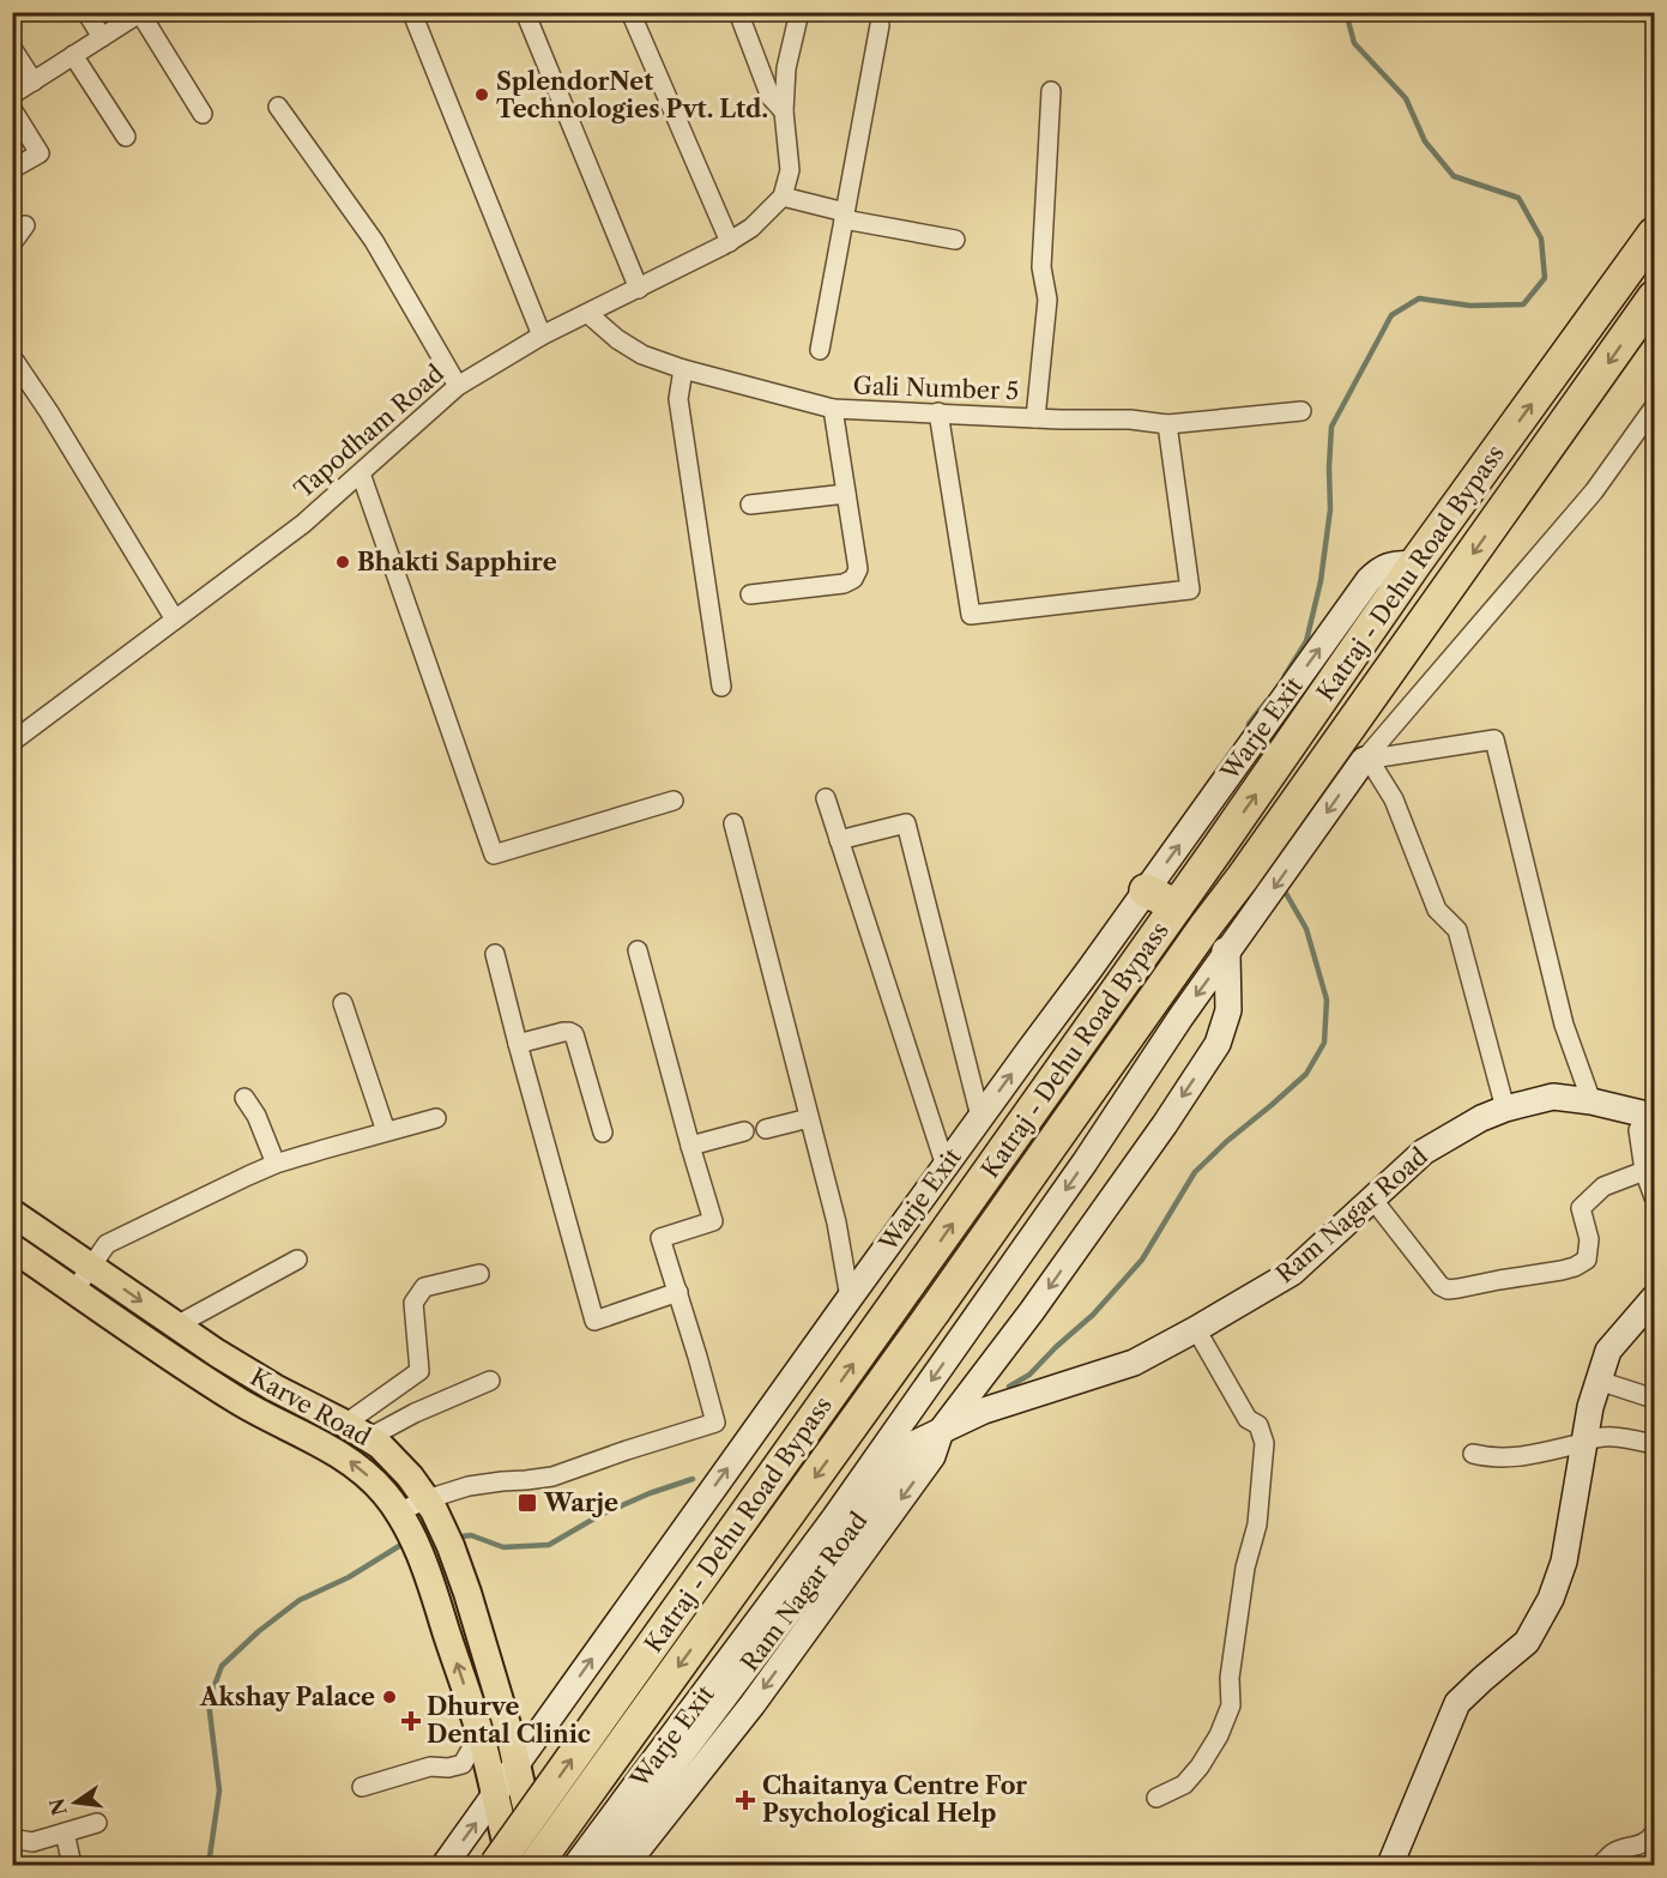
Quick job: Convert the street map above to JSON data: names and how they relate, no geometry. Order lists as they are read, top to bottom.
{
  "streets": {
    "highway": ["Katraj - Dehu Road Bypass"],
    "main road": ["Karve Road"],
    "street": [
      "Gali Number 5",
      "Tapodham Road",
      "Warje Exit",
      "Ram Nagar Road"
    ]
  },
  "crossings": [
    ["Gali Number 5", "Tapodham Road"],
    ["Katraj - Dehu Road Bypass", "Warje Exit"],
    ["Katraj - Dehu Road Bypass", "Karve Road"],
    ["Warje Exit", "Karve Road"]
  ],
  "places": {
    "other": ["SplendorNet Technologies Pvt. Ltd.", "Bhakti Sapphire", "Akshay Palace"],
    "transit": ["Warje"],
    "health": ["Dhurve Dental Clinic", "Chaitanya Centre For Psychological Help"]
  },
  "north": "left"
}
